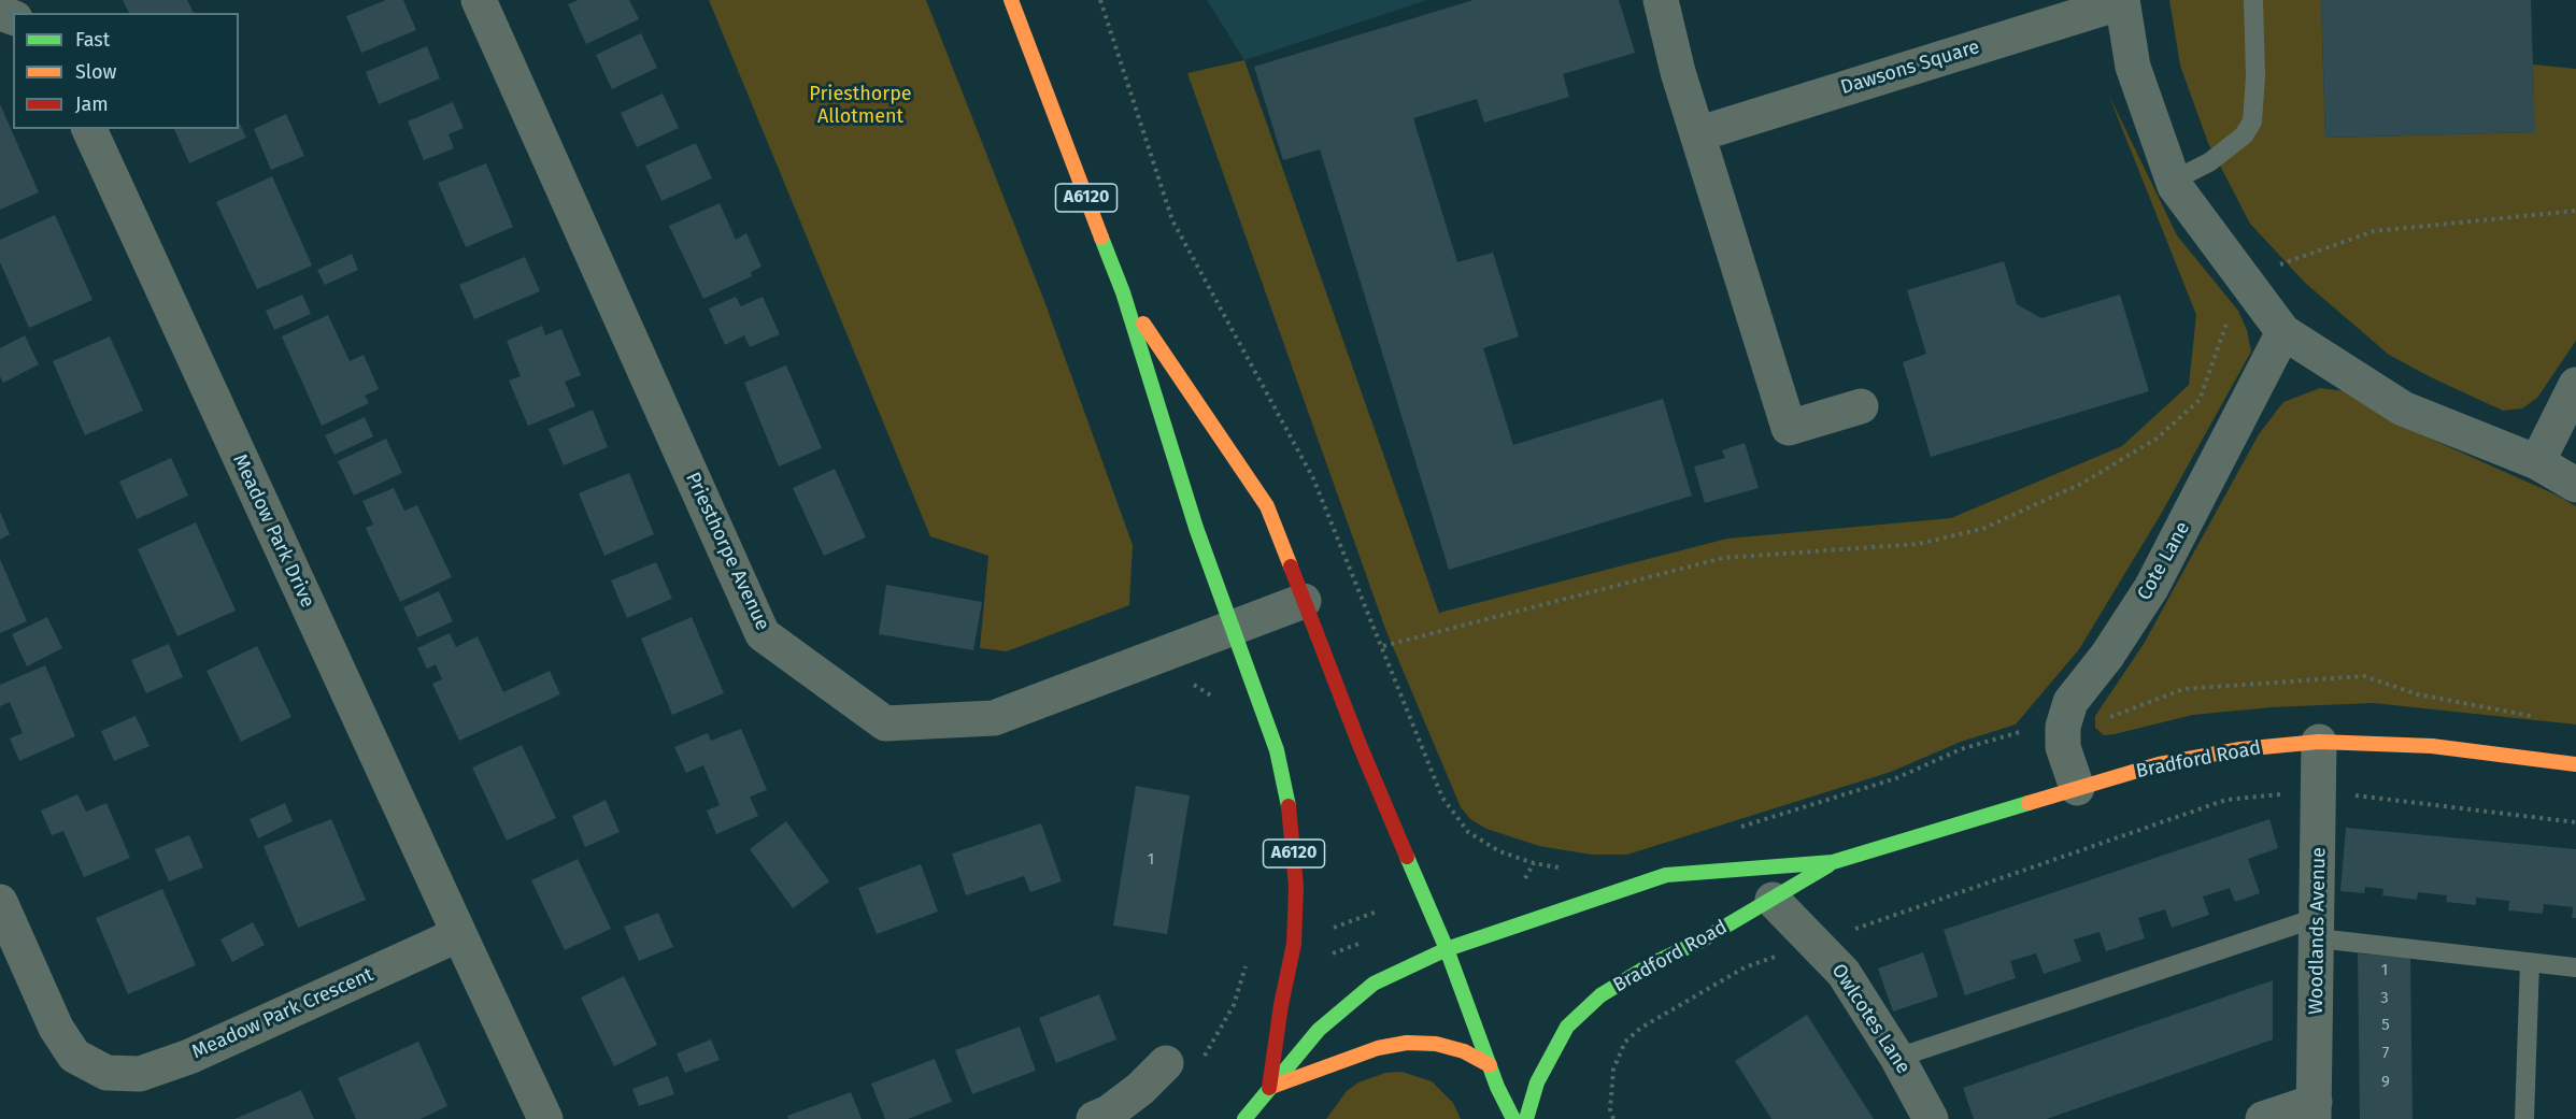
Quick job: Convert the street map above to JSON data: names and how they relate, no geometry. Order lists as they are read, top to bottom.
{
  "streets": {
    "main road": ["A6120", "Bradford Road"],
    "street": [
      "Dawsons Square",
      "Meadow Park Drive",
      "Priesthorpe Avenue",
      "Cote Lane",
      "Woodlands Avenue",
      "Meadow Park Crescent",
      "Owlcotes Lane"
    ]
  },
  "crossings": [
    ["A6120", "Priesthorpe Avenue"],
    ["A6120", "Bradford Road"],
    ["Meadow Park Drive", "Meadow Park Crescent"],
    ["Cote Lane", "Bradford Road"],
    ["Bradford Road", "Woodlands Avenue"],
    ["Bradford Road", "Owlcotes Lane"]
  ],
  "parks": ["Priesthorpe Allotment"],
  "house_numbers": [
    "1",
    "1",
    "3",
    "5",
    "7",
    "9"
  ],
  "legend": ["Fast", "Slow", "Jam"]
}
